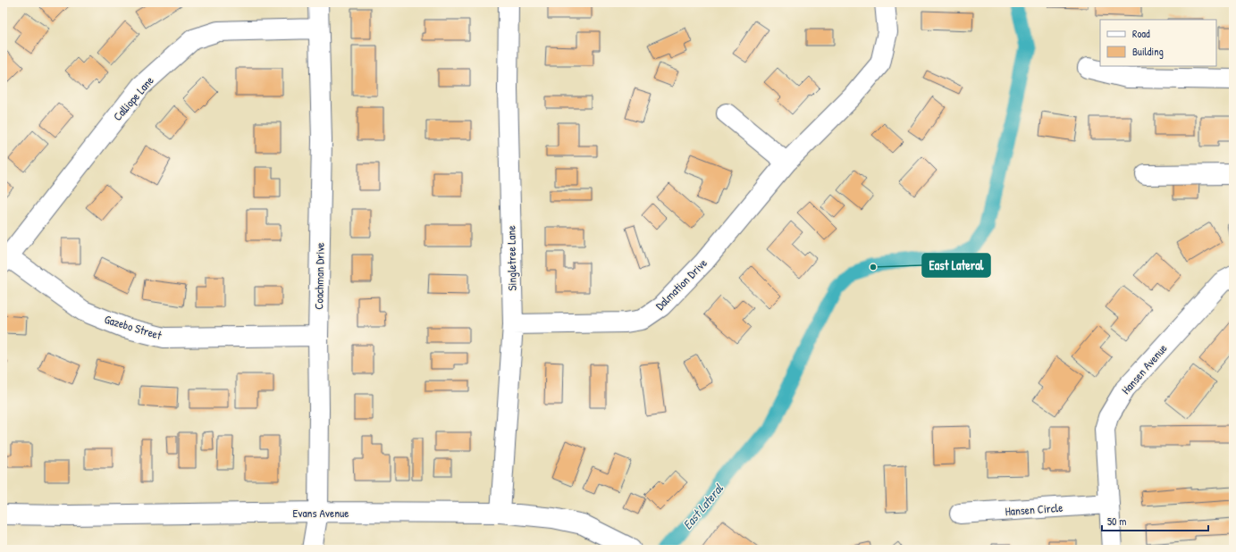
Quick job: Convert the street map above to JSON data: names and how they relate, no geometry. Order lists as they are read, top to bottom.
{
  "streets": {
    "street": [
      "Calliope Lane",
      "Singletree Lane",
      "Coachman Drive",
      "Dalmation Drive",
      "Gazebo Street",
      "Hansen Avenue",
      "Hansen Circle",
      "Evans Avenue"
    ]
  },
  "crossings": [
    ["Calliope Lane", "Coachman Drive"],
    ["Calliope Lane", "Gazebo Street"],
    ["Singletree Lane", "Dalmation Drive"],
    ["Singletree Lane", "Evans Avenue"],
    ["Coachman Drive", "Gazebo Street"],
    ["Coachman Drive", "Evans Avenue"],
    ["Hansen Avenue", "Hansen Circle"]
  ],
  "water": ["East Lateral"],
  "places": ["East Lateral"],
  "legend": ["Road", "Building"],
  "scale_bar": "50 m"
}
